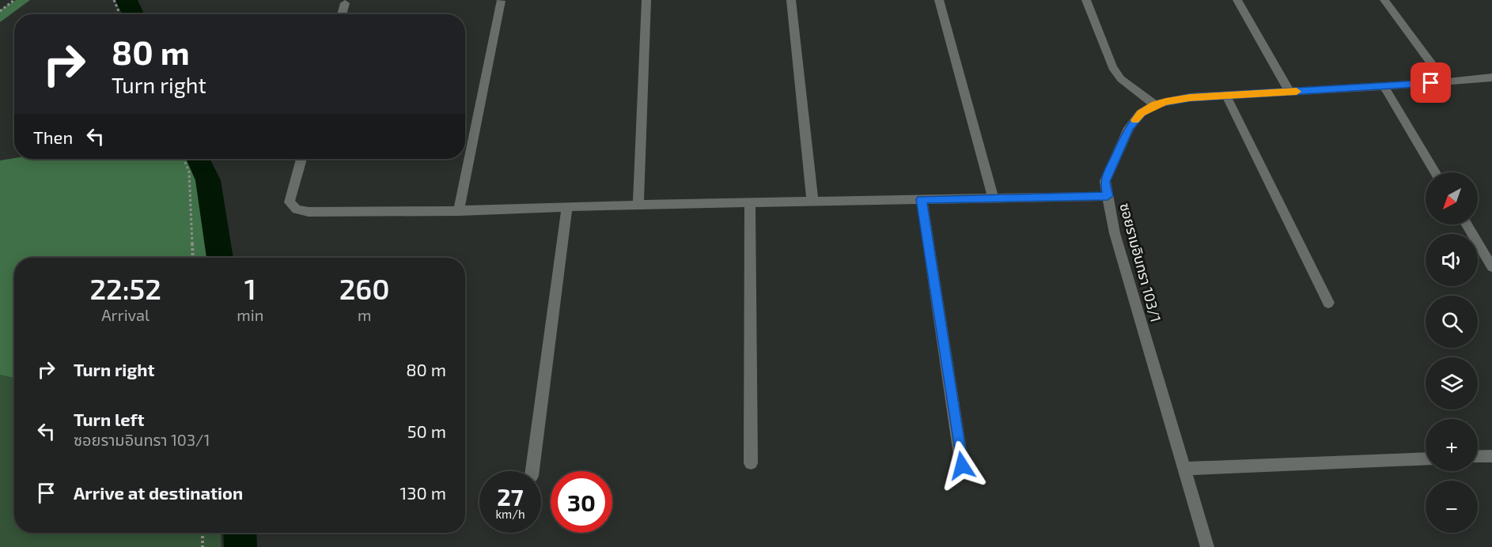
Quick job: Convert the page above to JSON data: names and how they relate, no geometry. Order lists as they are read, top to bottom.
{
  "streets": {
    "street": ["ซอยรามอินทรา 103/1"]
  },
  "north": "bottom left",
  "page": {
    "turn": ["80 m", "Turn right"],
    "then": "Then",
    "map_buttons": ["+", "−"],
    "eta": [
      "22:52",
      "Arrival",
      "1",
      "min",
      "260",
      "m"
    ],
    "list": [
      {
        "name": "Turn right",
        "value": "80 m"
      },
      {
        "name": "Turn left",
        "note": "ซอยรามอินทรา 103/1",
        "value": "50 m"
      },
      {
        "name": "Arrive at destination",
        "value": "130 m"
      }
    ],
    "speed": "27 km/h",
    "limit": "30"
  }
}
